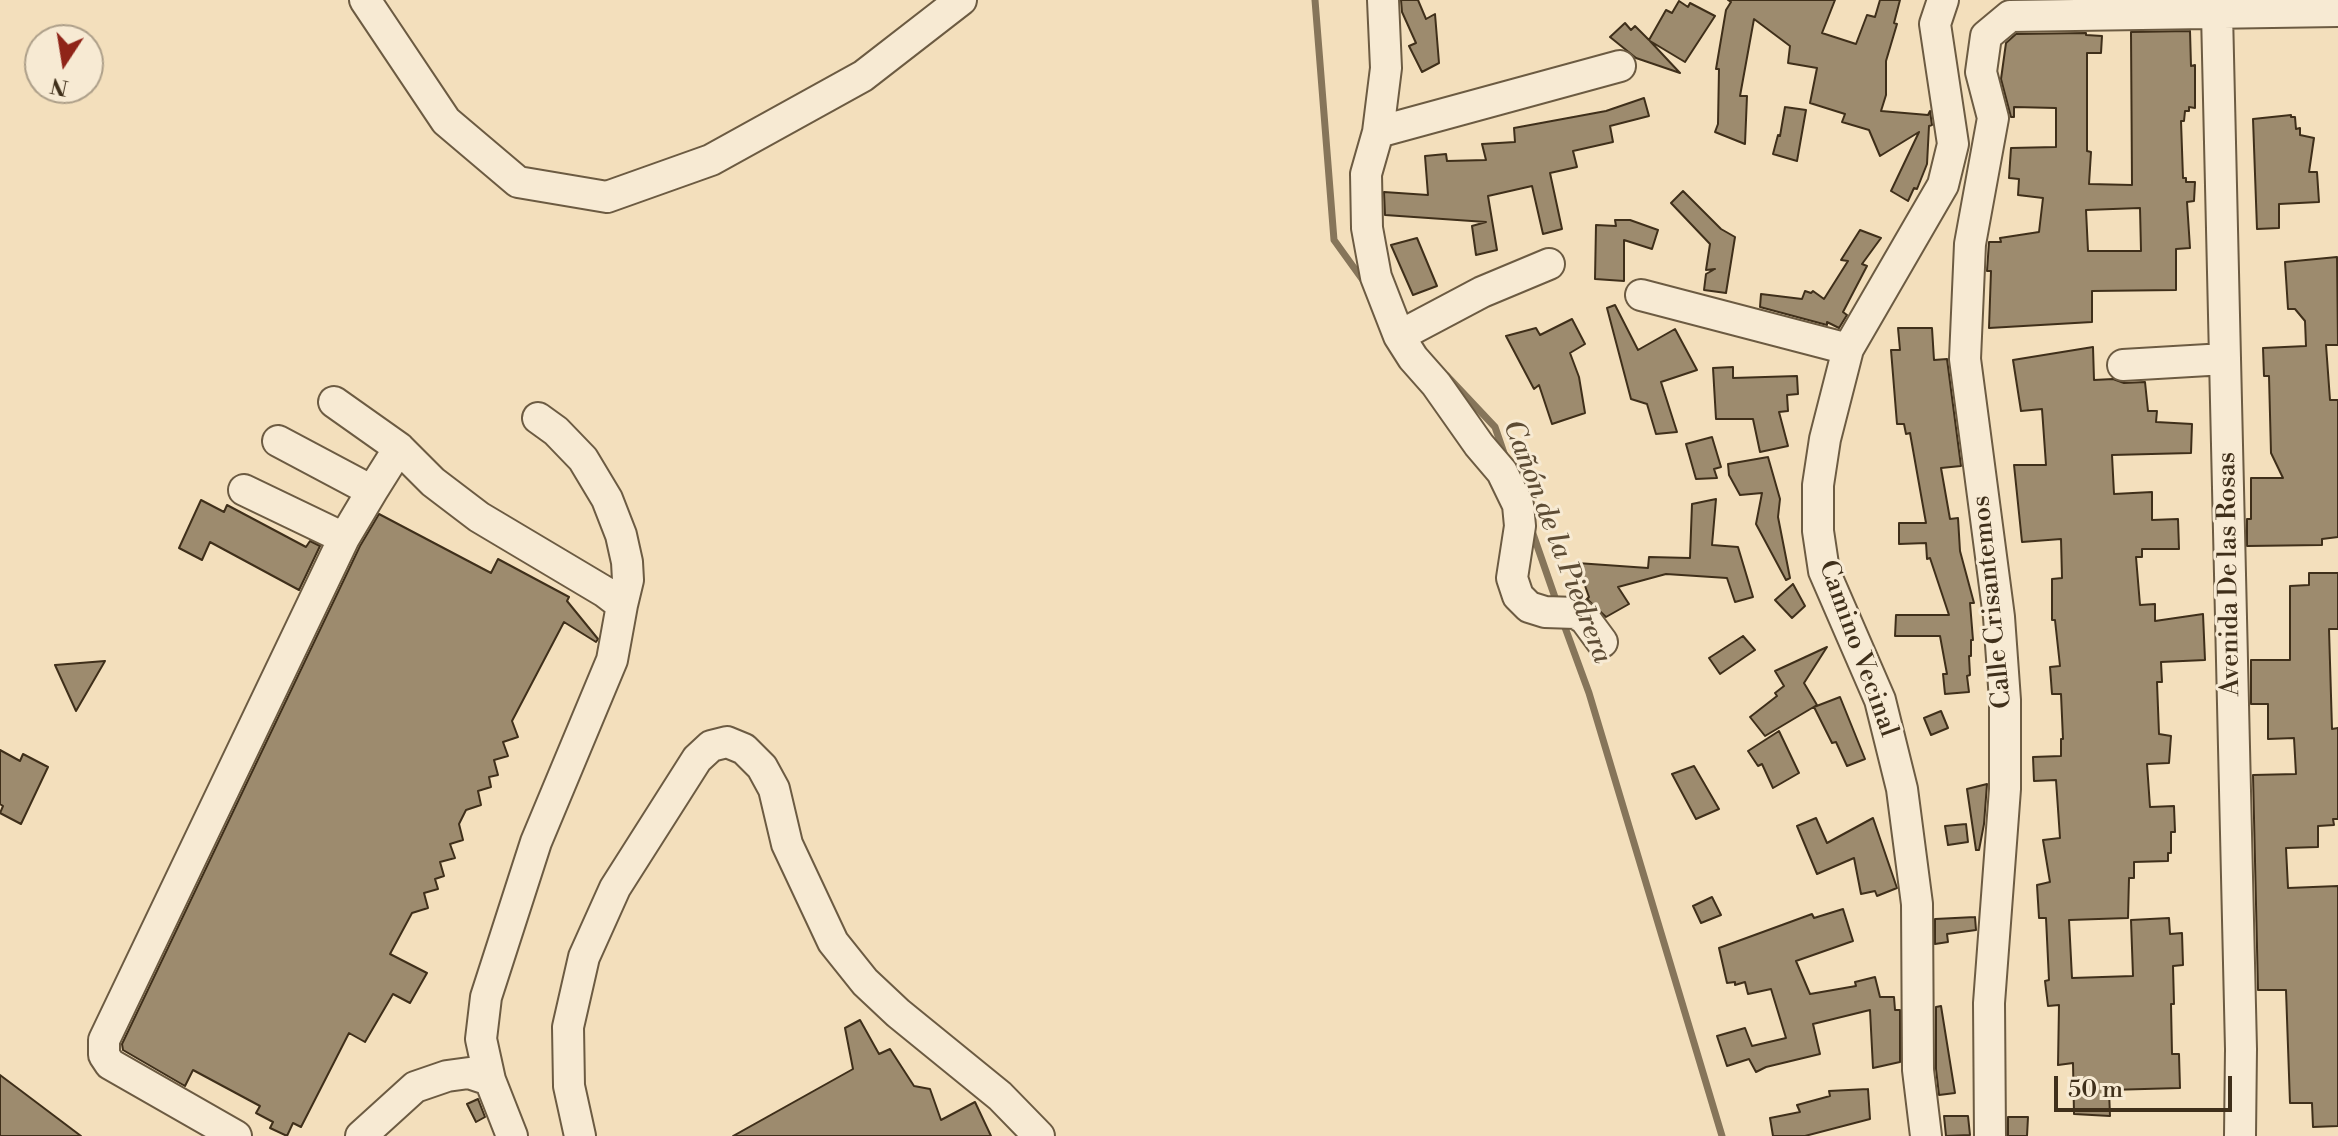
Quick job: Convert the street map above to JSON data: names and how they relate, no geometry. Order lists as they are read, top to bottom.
{
  "streets": {
    "street": ["Avenida De las Rosas", "Calle Crisantemos", "Camino Vecinal"]
  },
  "crossings": [
    ["Avenida De las Rosas", "Calle Crisantemos"]
  ],
  "water": ["Cañón de la Piedrera"],
  "scale_bar": "50 m",
  "north": "bottom"
}
